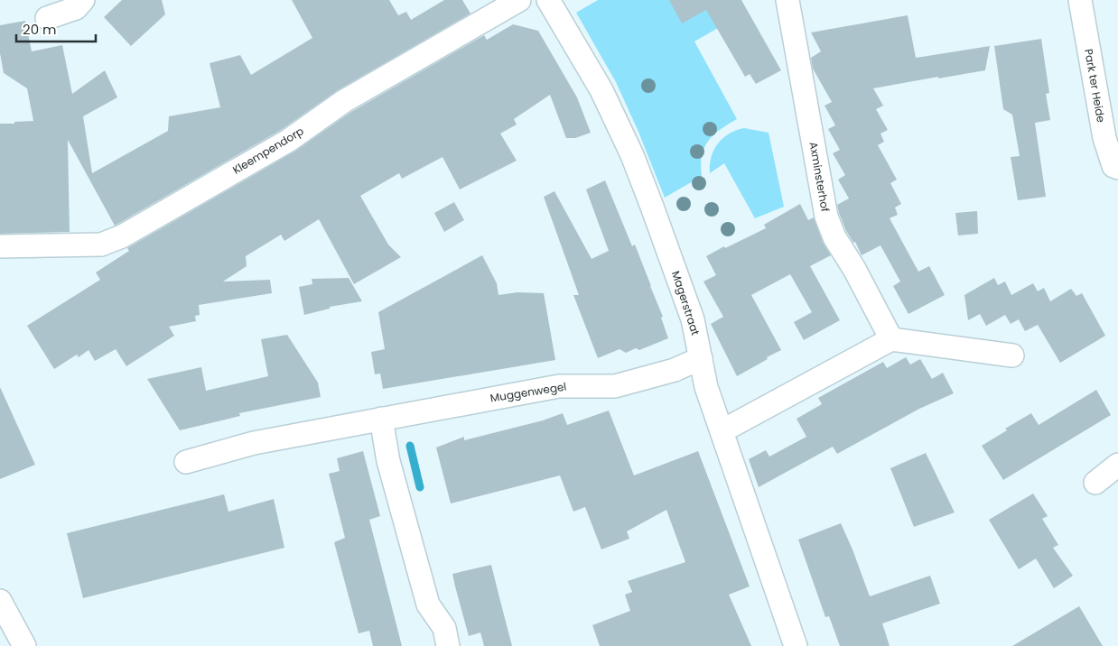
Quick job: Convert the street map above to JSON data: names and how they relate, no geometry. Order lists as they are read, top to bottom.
{
  "streets": {
    "street": [
      "Park ter Heide",
      "Kleempendorp",
      "Axminsterhof",
      "Magerstraat",
      "Muggenwegel"
    ]
  },
  "crossings": [
    ["Magerstraat", "Muggenwegel"]
  ],
  "scale_bar": "20 m"
}
